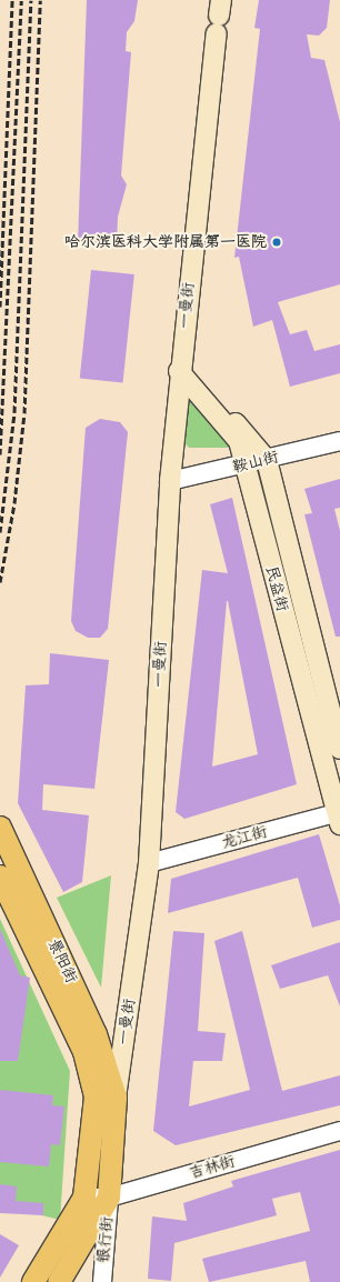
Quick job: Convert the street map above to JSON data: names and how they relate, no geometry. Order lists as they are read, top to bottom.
{
  "streets": {
    "main road": ["一曼街", "民益街", "景阳街"],
    "street": [
      "鞍山街",
      "龙江街",
      "吉林街",
      "银行街"
    ]
  },
  "crossings": [
    ["一曼街", "鞍山街"],
    ["一曼街", "民益街"],
    ["一曼街", "龙江街"],
    ["一曼街", "景阳街"],
    ["一曼街", "吉林街"],
    ["一曼街", "银行街"],
    ["鞍山街", "民益街"],
    ["民益街", "龙江街"],
    ["景阳街", "吉林街"],
    ["吉林街", "银行街"]
  ],
  "places": ["哈尔滨医科大学附属第一医院"]
}
